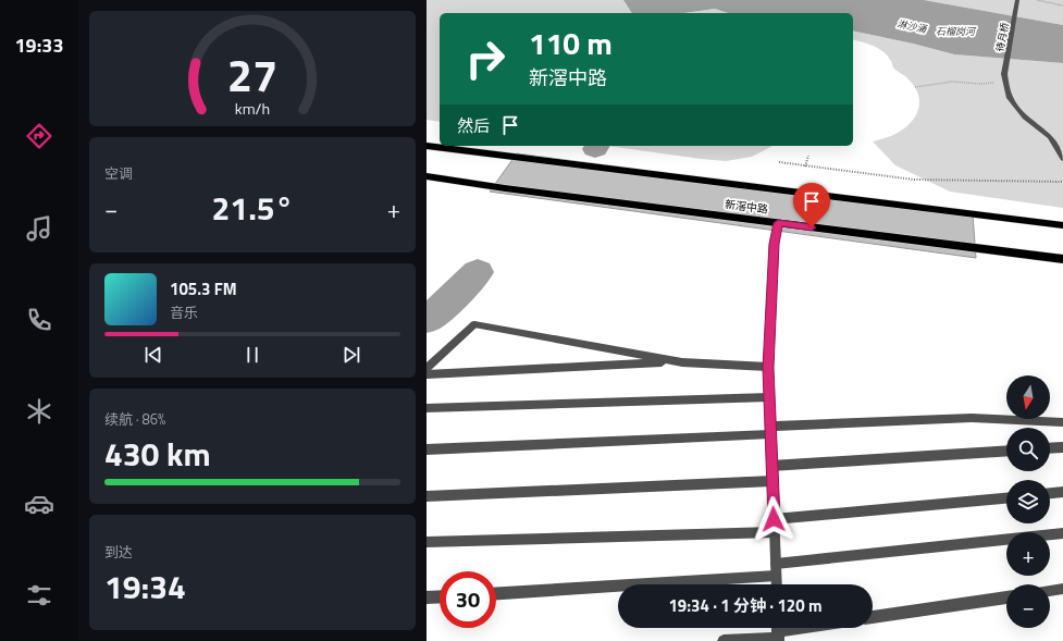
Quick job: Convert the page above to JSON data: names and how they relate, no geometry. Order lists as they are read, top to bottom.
{
  "streets": {
    "highway": ["新滘中路"],
    "street": ["待月桥"]
  },
  "water": ["淋沙涌", "石榴岗河"],
  "north": "bottom",
  "page": {
    "tabs": "19:33",
    "turn": ["110 m", "新滘中路"],
    "then": "然后",
    "tile": [
      "空调",
      ["续航 · 86%", "430 km"],
      ["到达", "19:34"]
    ],
    "heat": ["−", "21.5°", "+"],
    "song": ["105.3 FM", "音乐"],
    "map_buttons": ["+", "−"],
    "limit": "30",
    "trip": "19:34 · 1 分钟 · 120 m",
    "gauge": ["27", "km/h"]
  }
}
